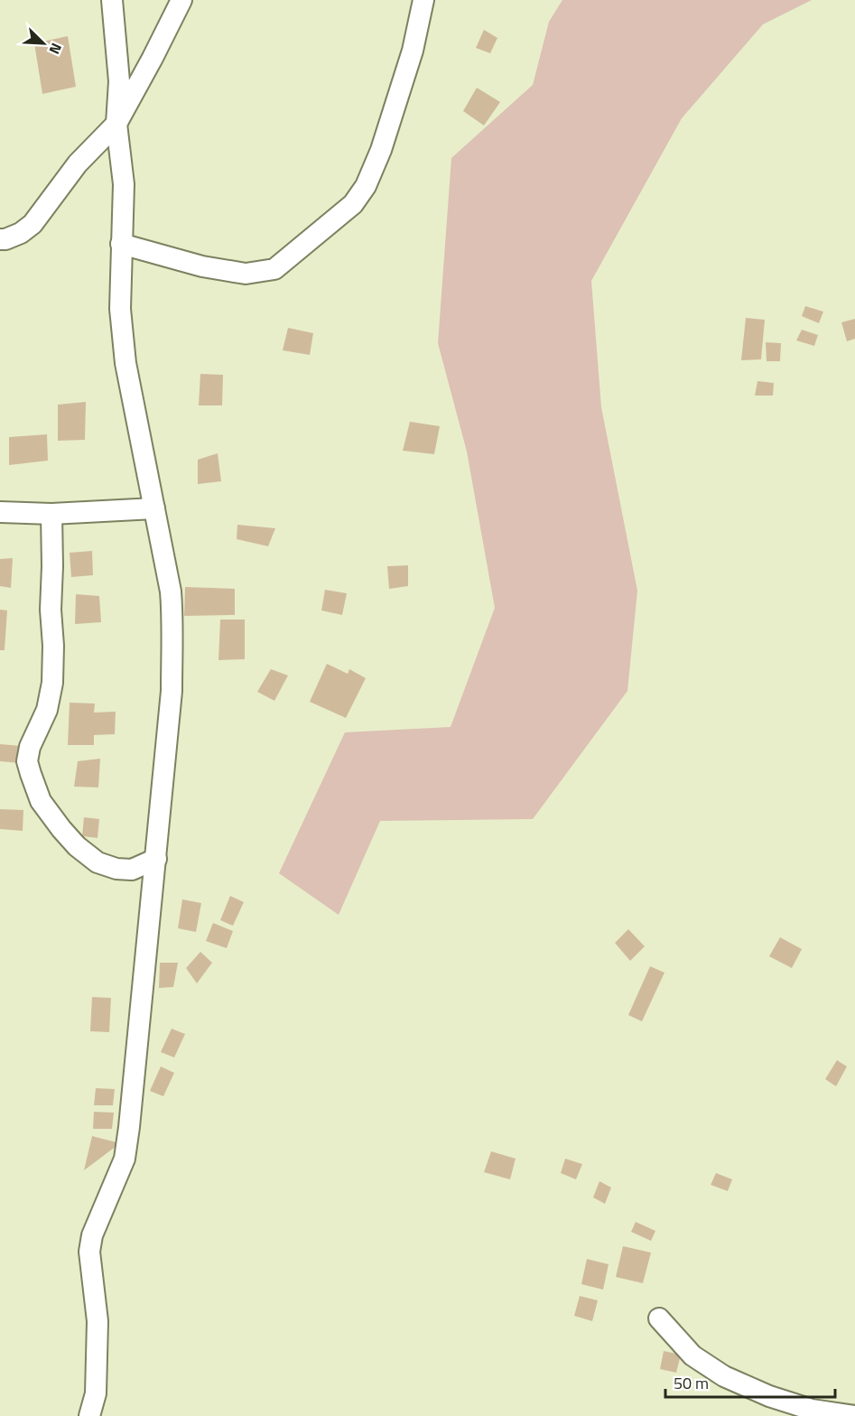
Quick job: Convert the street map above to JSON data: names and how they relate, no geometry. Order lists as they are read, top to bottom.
{
  "scale_bar": "50 m",
  "north": "bottom right"
}
